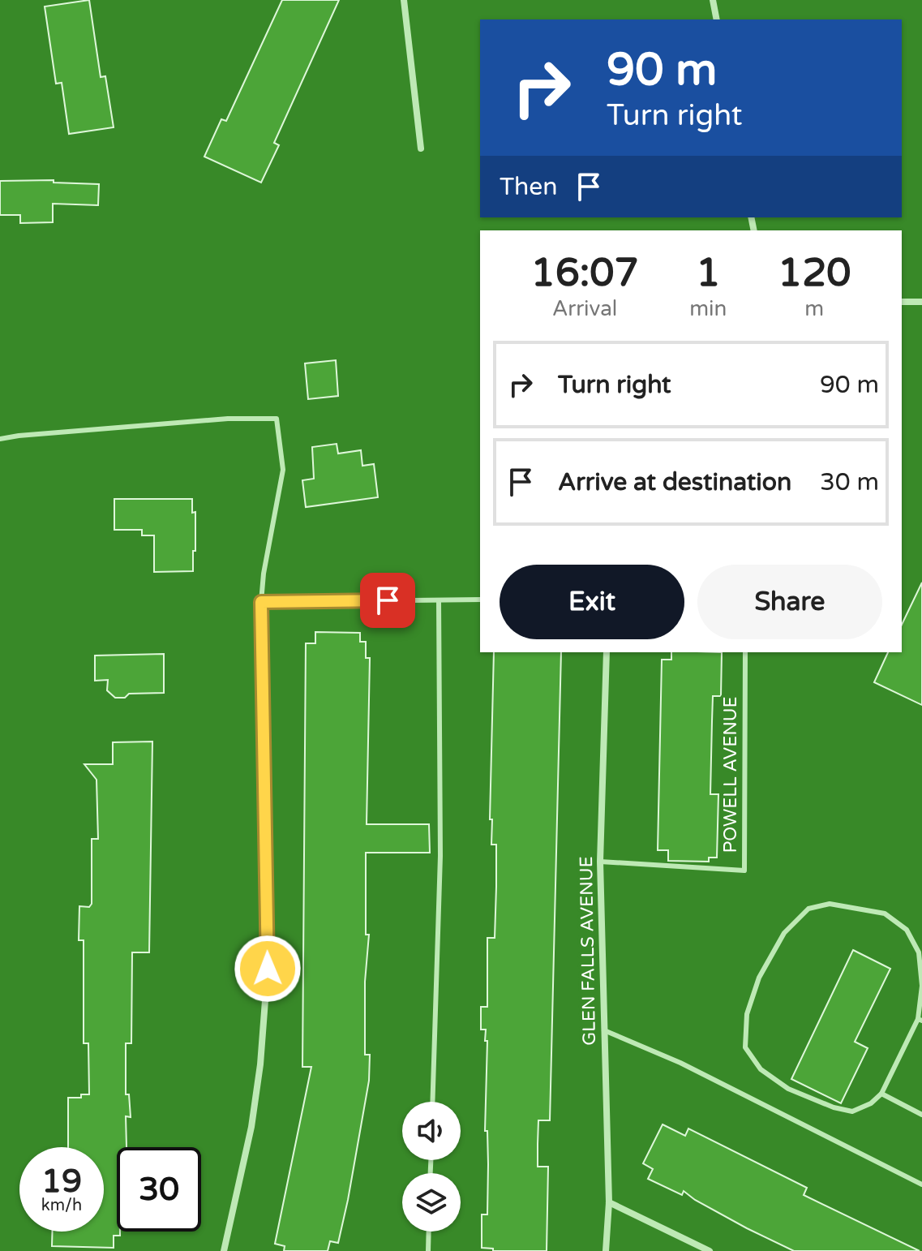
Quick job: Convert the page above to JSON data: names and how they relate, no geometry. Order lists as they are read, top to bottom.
{
  "streets": {
    "street": ["GLEN FALLS AVENUE"],
    "lane": ["POWELL AVENUE"]
  },
  "crossings": [
    ["POWELL AVENUE", "GLEN FALLS AVENUE"]
  ],
  "page": {
    "turn": ["90 m", "Turn right"],
    "then": "Then",
    "eta": [
      "16:07",
      "Arrival",
      "1",
      "min",
      "120",
      "m"
    ],
    "list": [
      {
        "name": "Turn right",
        "value": "90 m"
      },
      {
        "name": "Arrive at destination",
        "value": "30 m"
      }
    ],
    "buttons": ["Exit", "Share"],
    "speed": "19 km/h",
    "limit": "30"
  }
}
